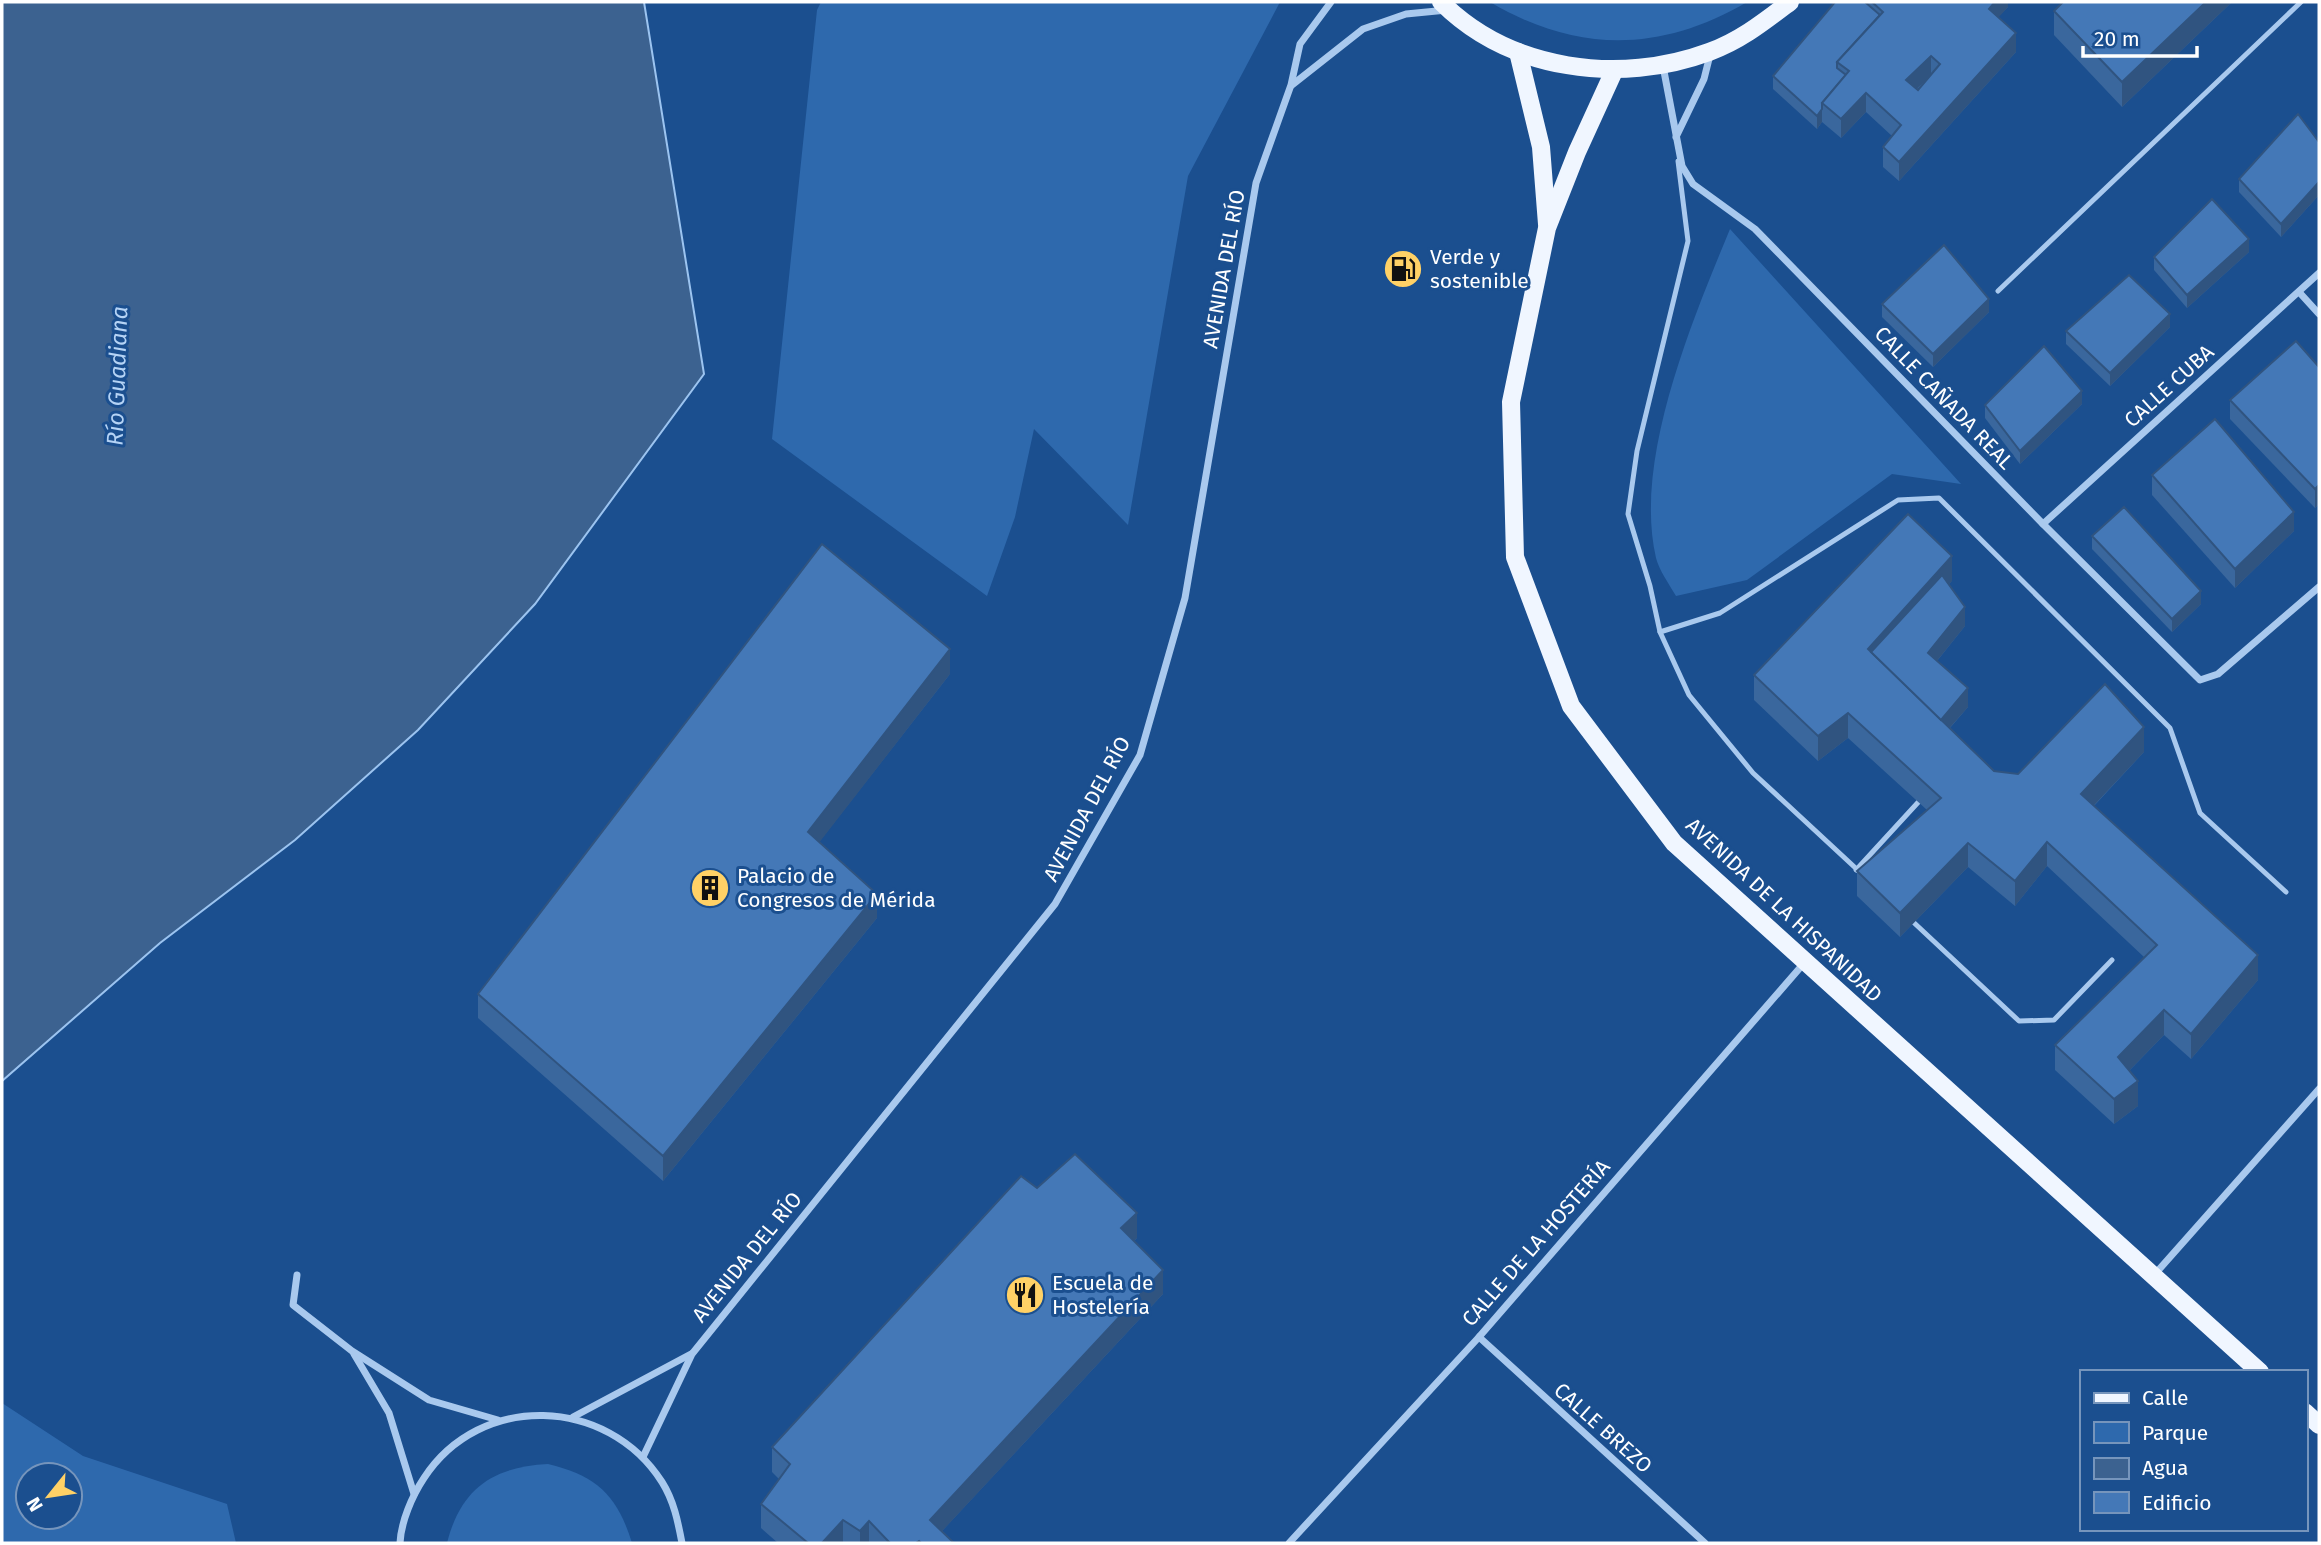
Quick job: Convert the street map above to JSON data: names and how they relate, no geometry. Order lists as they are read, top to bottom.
{
  "streets": {
    "main road": ["AVENIDA DE LA HISPANIDAD"],
    "street": [
      "AVENIDA DEL RÍO",
      "CALLE CUBA",
      "CALLE CAÑADA REAL",
      "CALLE DE LA HOSTERÍA",
      "CALLE BREZO"
    ]
  },
  "crossings": [
    ["CALLE CUBA", "CALLE CAÑADA REAL"],
    ["AVENIDA DE LA HISPANIDAD", "CALLE DE LA HOSTERÍA"],
    ["CALLE DE LA HOSTERÍA", "CALLE BREZO"]
  ],
  "water": ["Río Guadiana"],
  "places": {
    "fuel station": ["Verde y sostenible"],
    "building": ["Palacio de Congresos de Mérida"],
    "restaurant": ["Escuela de Hostelería"]
  },
  "legend": [
    "Calle",
    "Parque",
    "Agua",
    "Edificio"
  ],
  "scale_bar": "20 m",
  "north": "bottom left"
}
